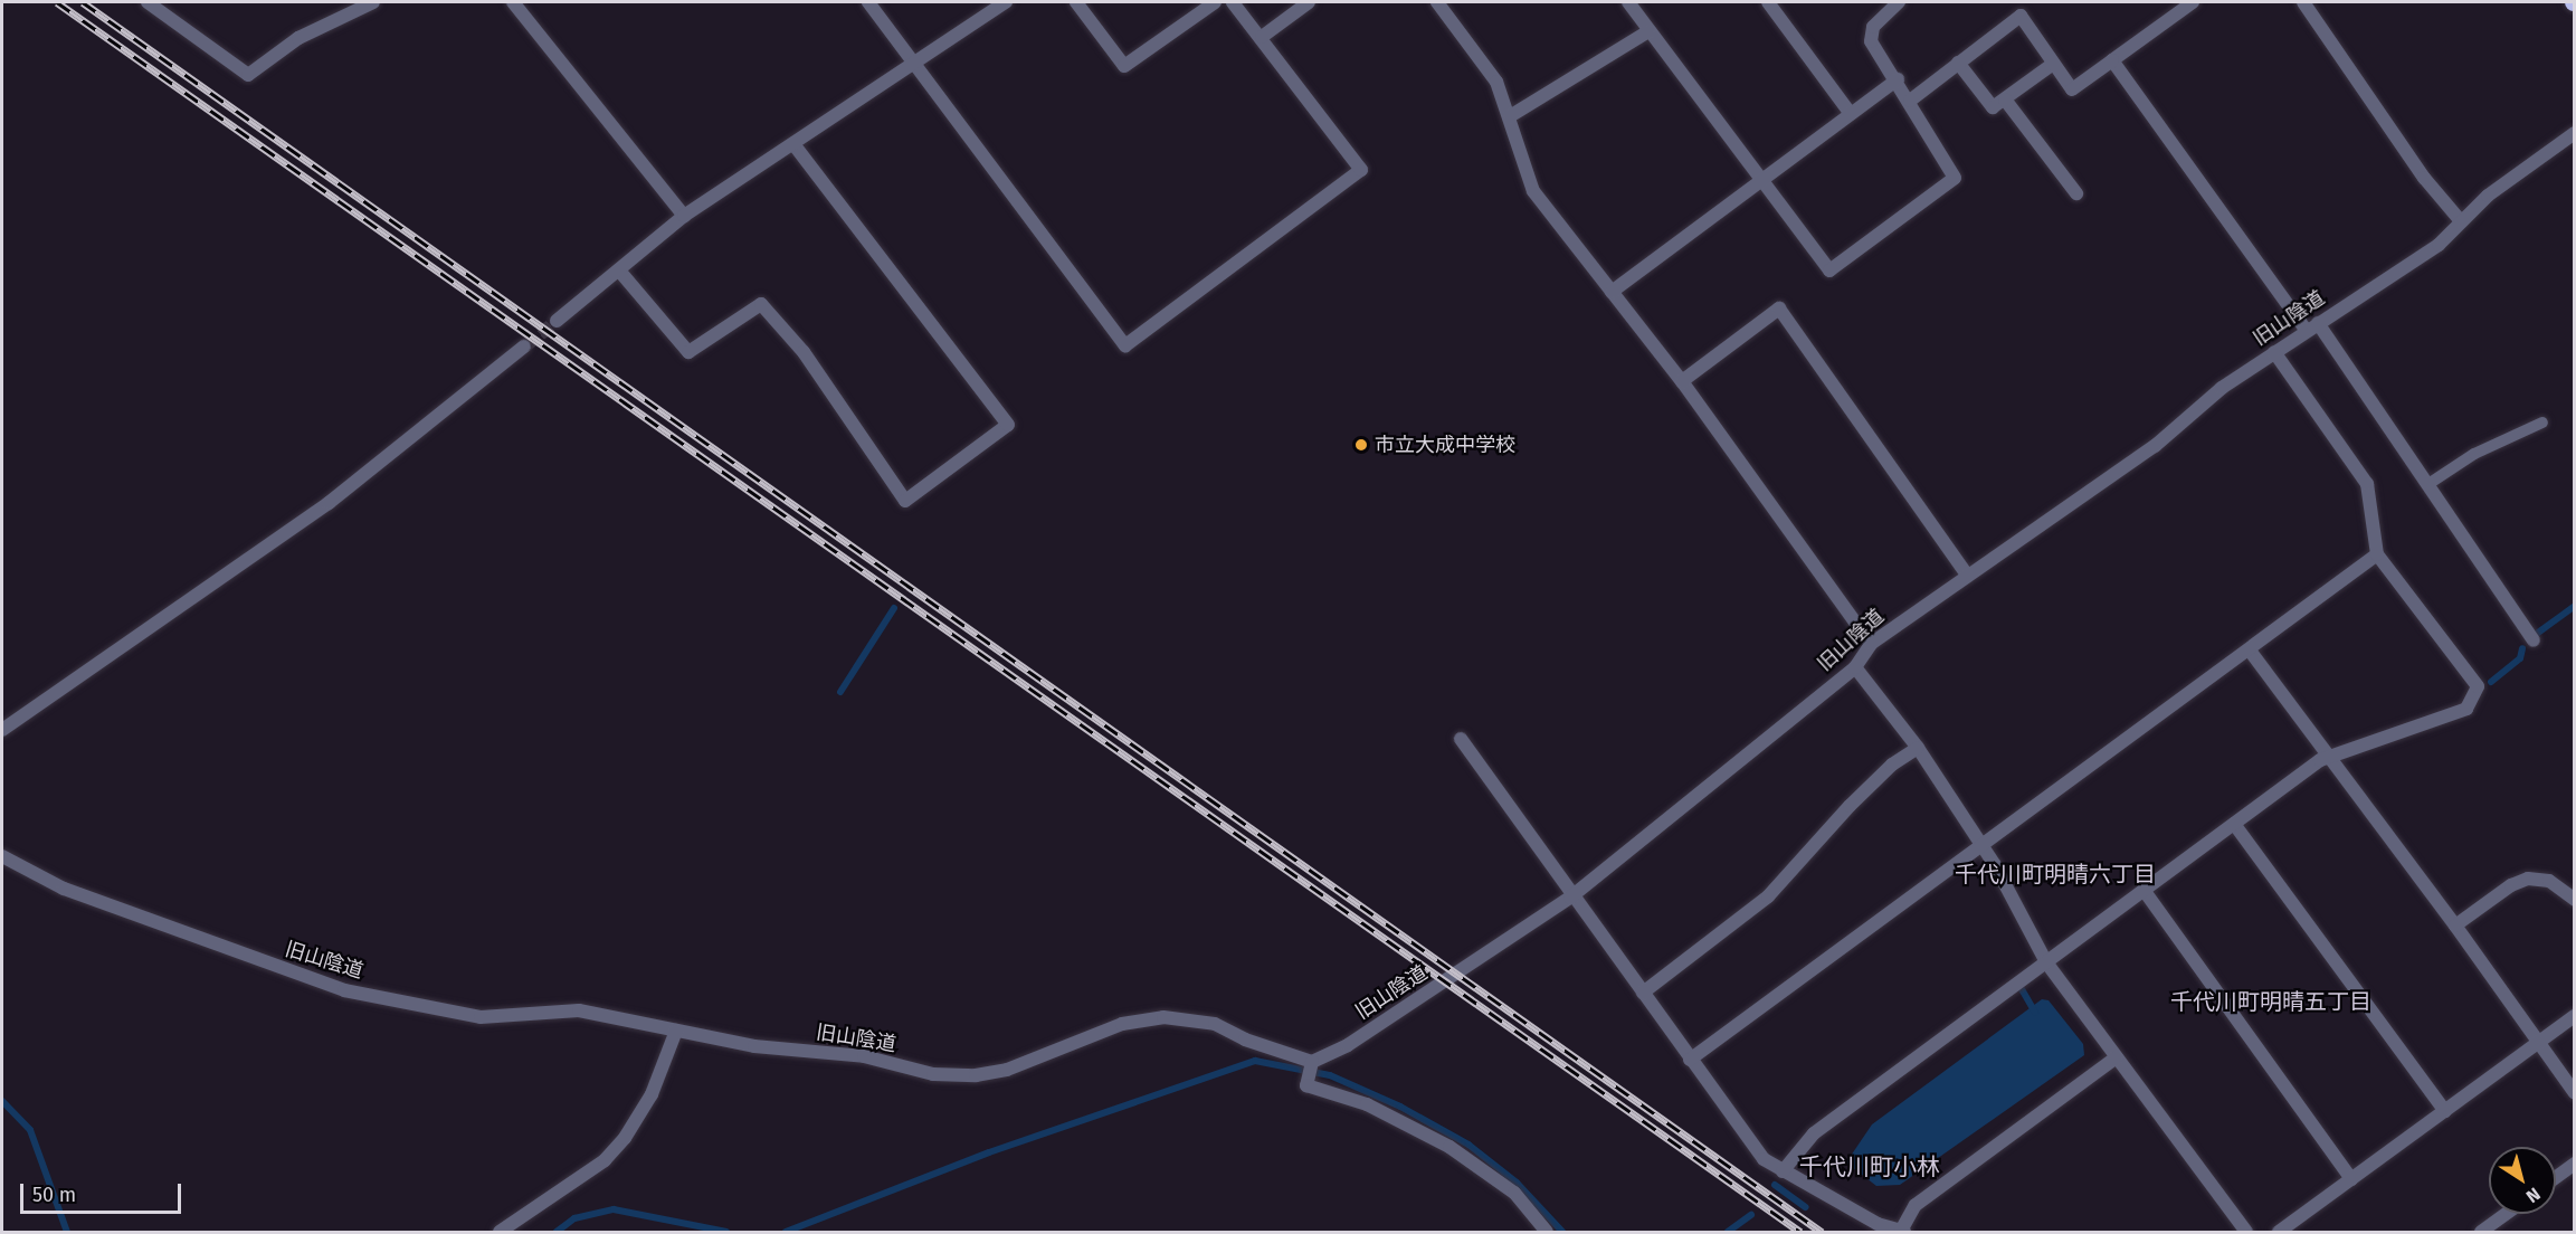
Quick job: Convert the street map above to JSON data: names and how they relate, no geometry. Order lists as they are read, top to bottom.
{
  "streets": {
    "street": ["旧山陰道"]
  },
  "districts": ["千代川町明晴六丁目", "千代川町明晴五丁目", "千代川町小林"],
  "places": ["市立大成中学校"],
  "scale_bar": "50 m",
  "north": "bottom right"
}
